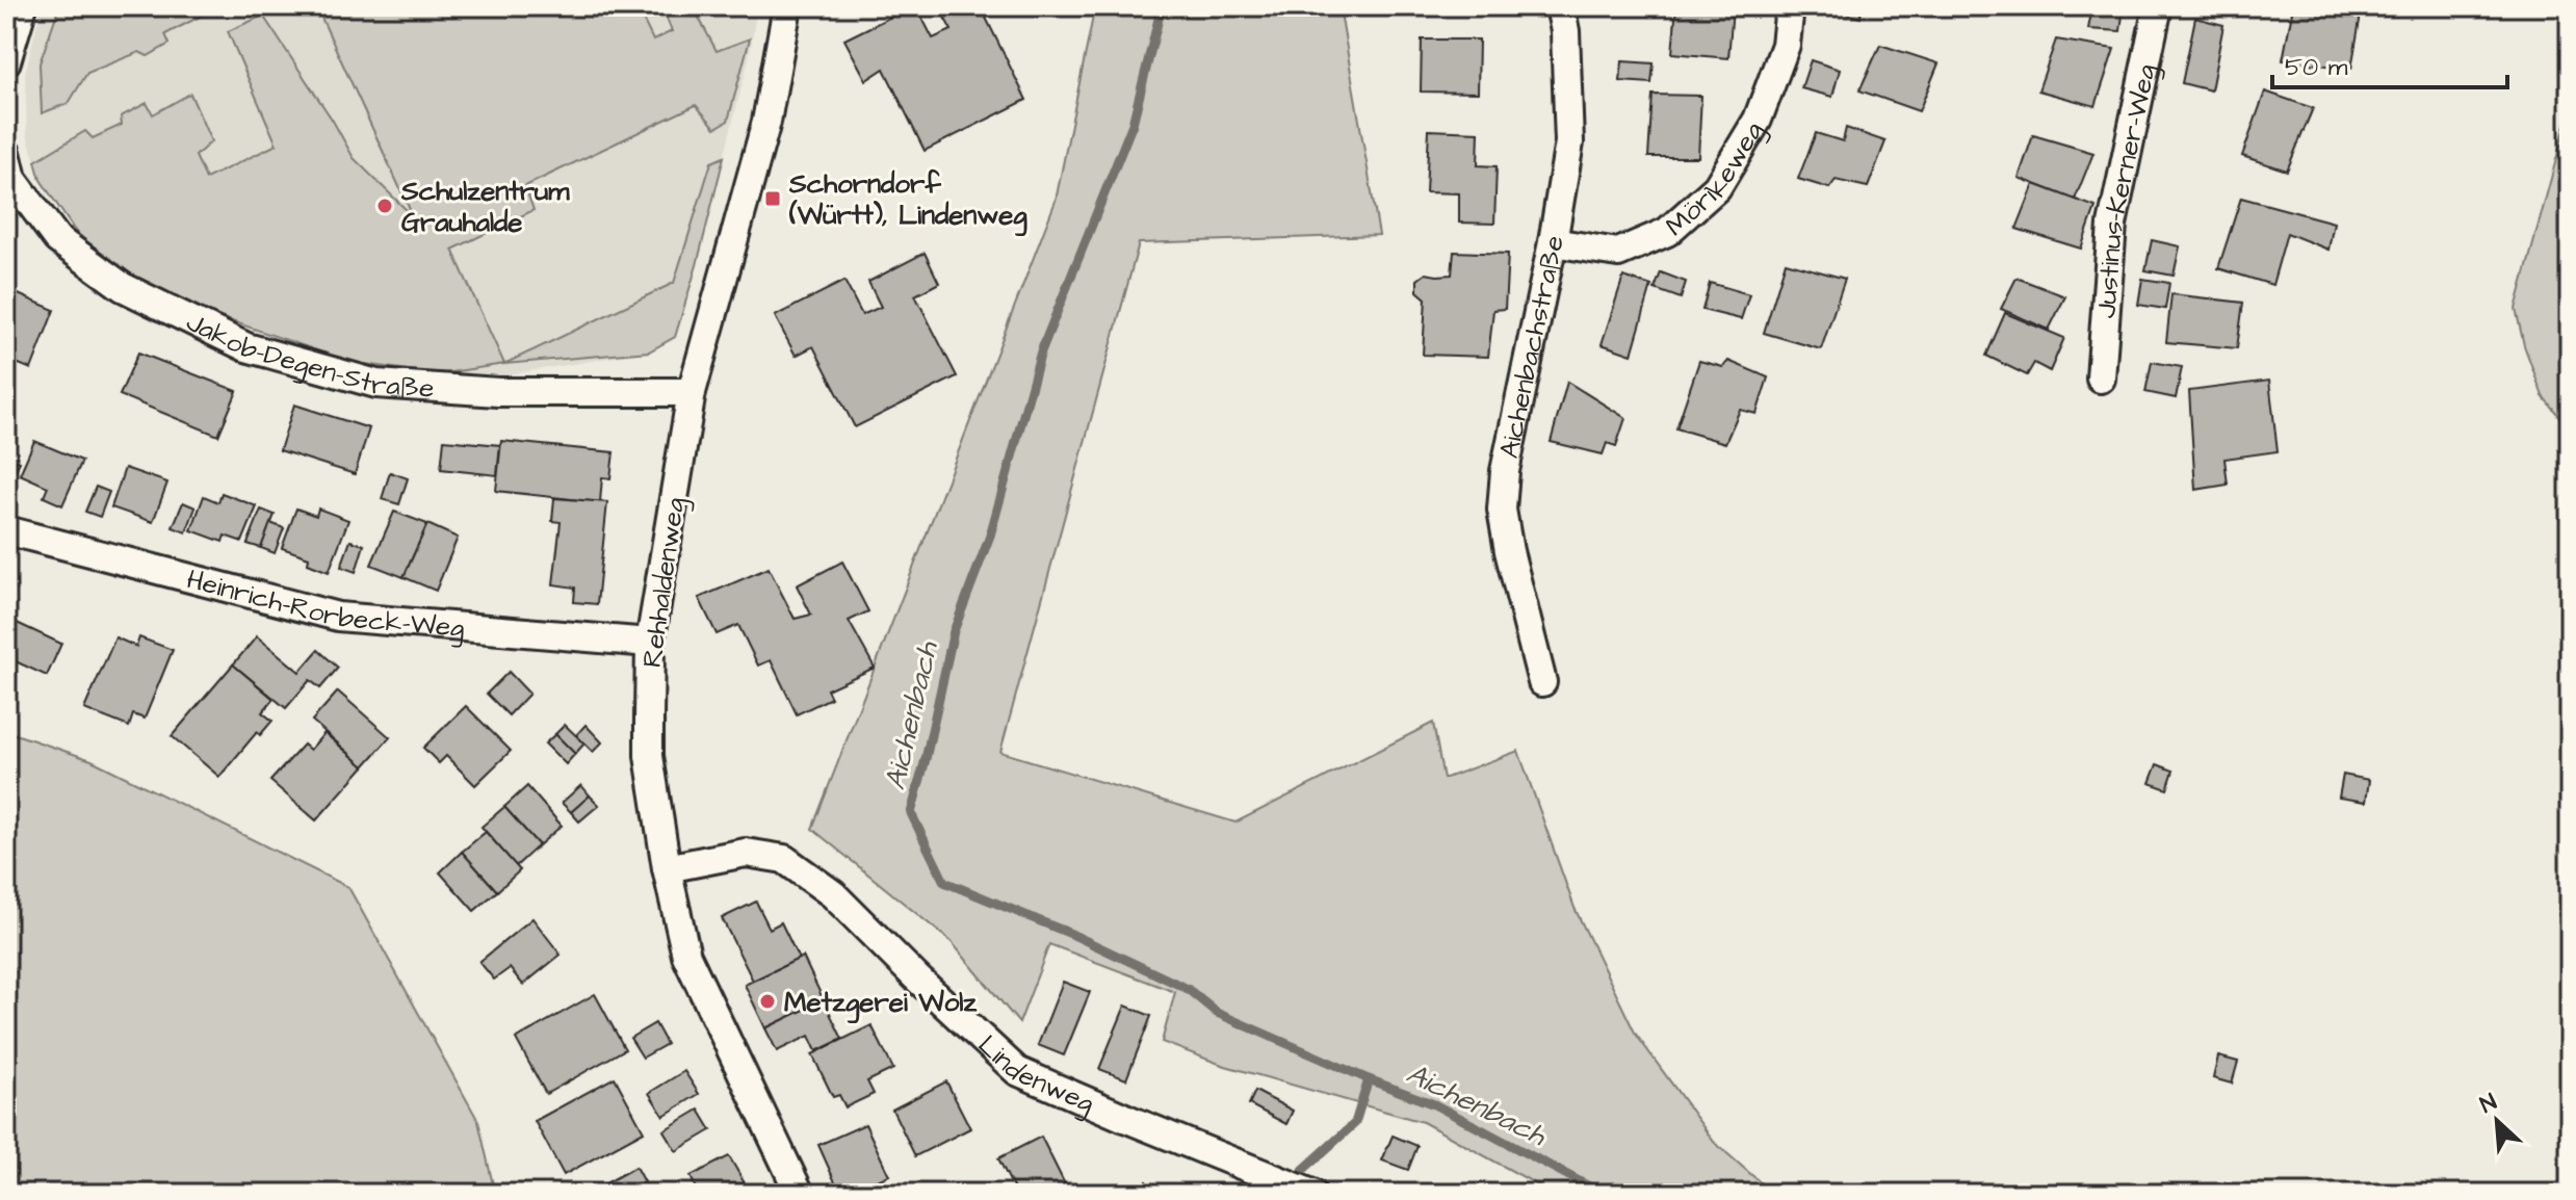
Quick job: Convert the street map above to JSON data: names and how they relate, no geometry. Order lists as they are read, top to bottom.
{
  "streets": {
    "street": [
      "Mörikeweg",
      "Justinus-Kerner-Weg",
      "Aichenbachstraße",
      "Jakob-Degen-Straße",
      "Rehhaldenweg",
      "Heinrich-Rorbeck-Weg",
      "Lindenweg"
    ]
  },
  "crossings": [
    ["Mörikeweg", "Aichenbachstraße"],
    ["Jakob-Degen-Straße", "Rehhaldenweg"],
    ["Rehhaldenweg", "Heinrich-Rorbeck-Weg"],
    ["Rehhaldenweg", "Lindenweg"]
  ],
  "water": ["Aichenbach"],
  "places": {
    "transit": ["Schorndorf (Württ), Lindenweg"],
    "other": ["Schulzentrum Grauhalde", "Metzgerei Wolz"]
  },
  "scale_bar": "50 m",
  "north": "top left"
}
